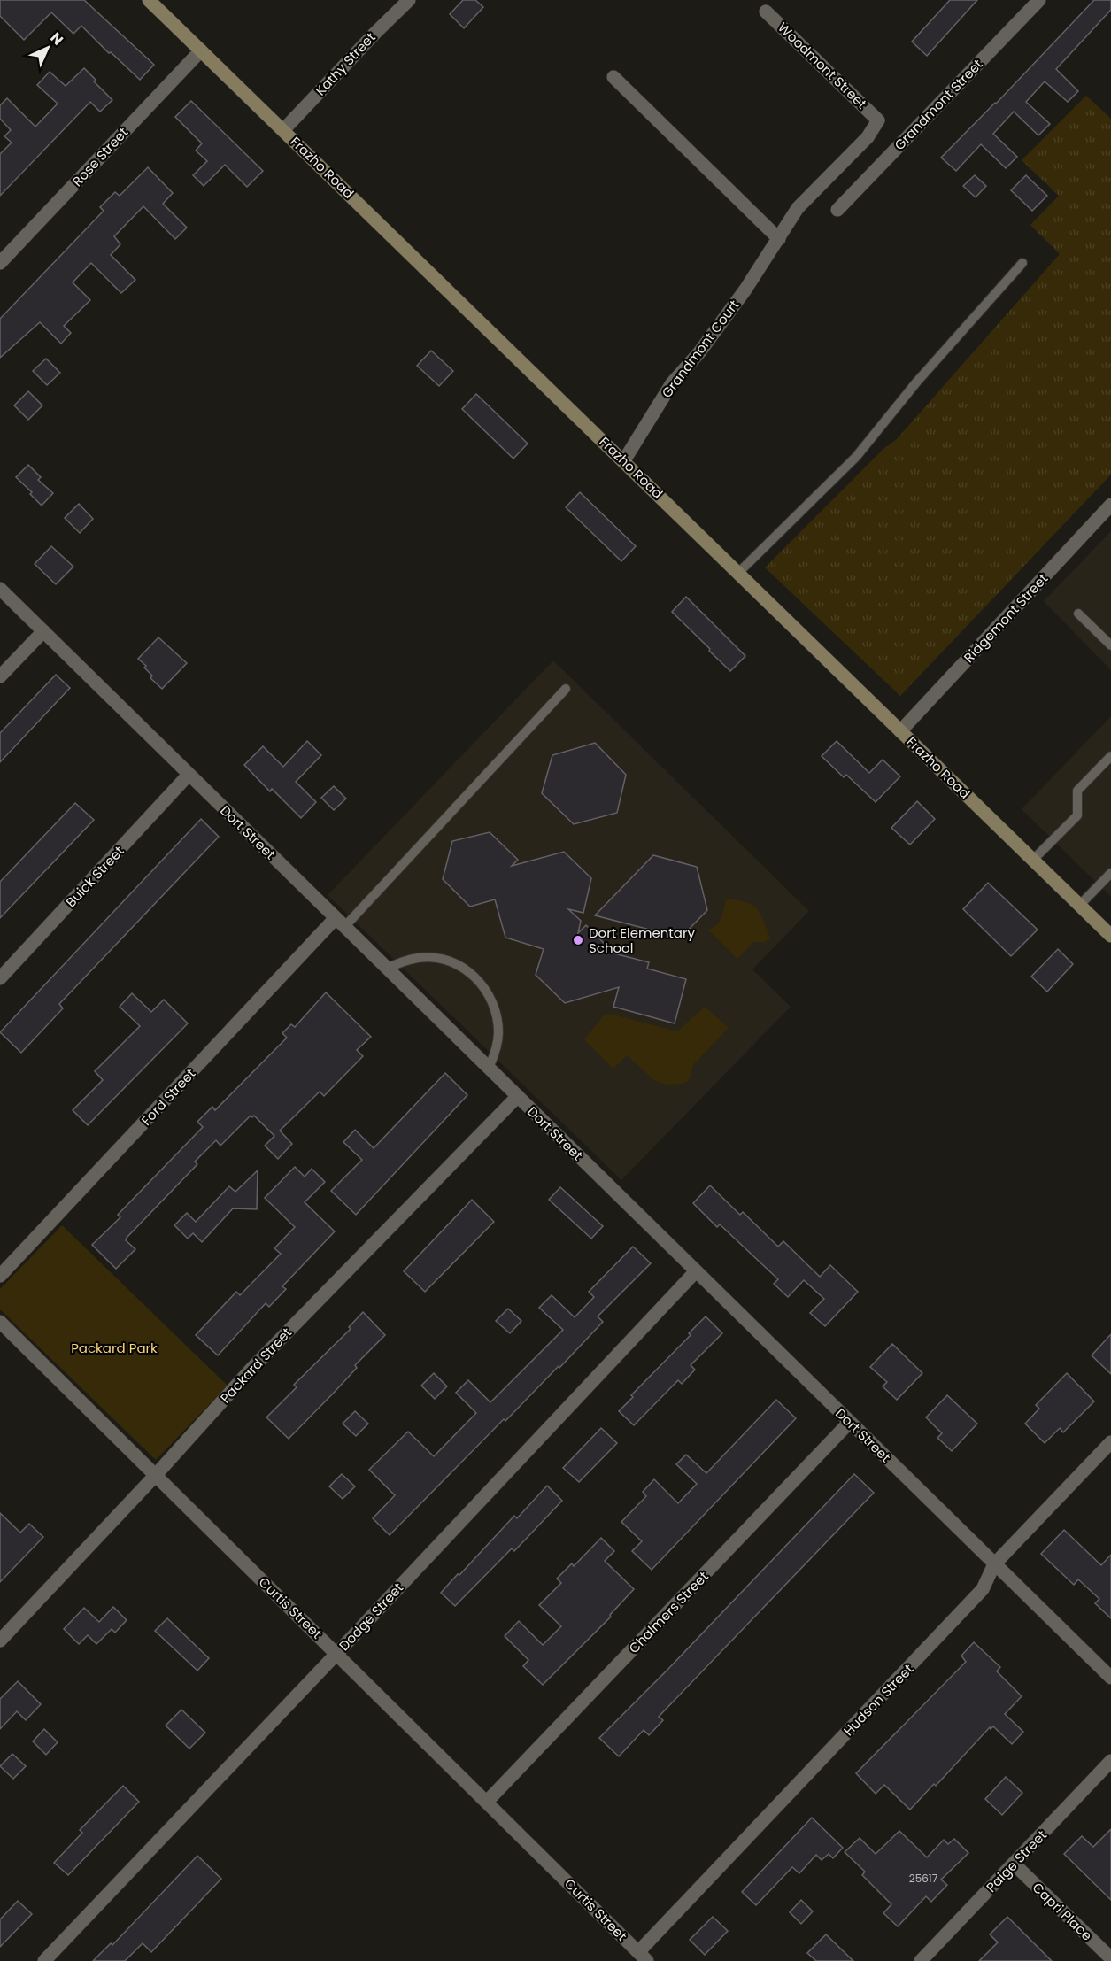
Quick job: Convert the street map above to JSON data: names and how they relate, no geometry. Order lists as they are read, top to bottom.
{
  "streets": {
    "street": [
      "Kathy Street",
      "Woodmont Street",
      "Grandmont Street",
      "Rose Street",
      "Frazho Road",
      "Grandmont Court",
      "Ridgemont Street",
      "Dort Street",
      "Buick Street",
      "Ford Street",
      "Packard Street",
      "Curtis Street",
      "Chalmers Street",
      "Dodge Street",
      "Hudson Street",
      "Paige Street",
      "Capri Place"
    ]
  },
  "crossings": [
    ["Kathy Street", "Frazho Road"],
    ["Woodmont Street", "Grandmont Court"],
    ["Rose Street", "Frazho Road"],
    ["Frazho Road", "Grandmont Court"],
    ["Frazho Road", "Ridgemont Street"],
    ["Dort Street", "Buick Street"],
    ["Dort Street", "Ford Street"],
    ["Dort Street", "Packard Street"],
    ["Dort Street", "Chalmers Street"],
    ["Dort Street", "Dodge Street"],
    ["Dort Street", "Hudson Street"],
    ["Packard Street", "Curtis Street"],
    ["Curtis Street", "Chalmers Street"],
    ["Curtis Street", "Dodge Street"],
    ["Curtis Street", "Hudson Street"],
    ["Paige Street", "Capri Place"]
  ],
  "parks": ["Packard Park"],
  "places": ["Dort Elementary School"],
  "house_numbers": ["25617"],
  "north": "top right"
}
